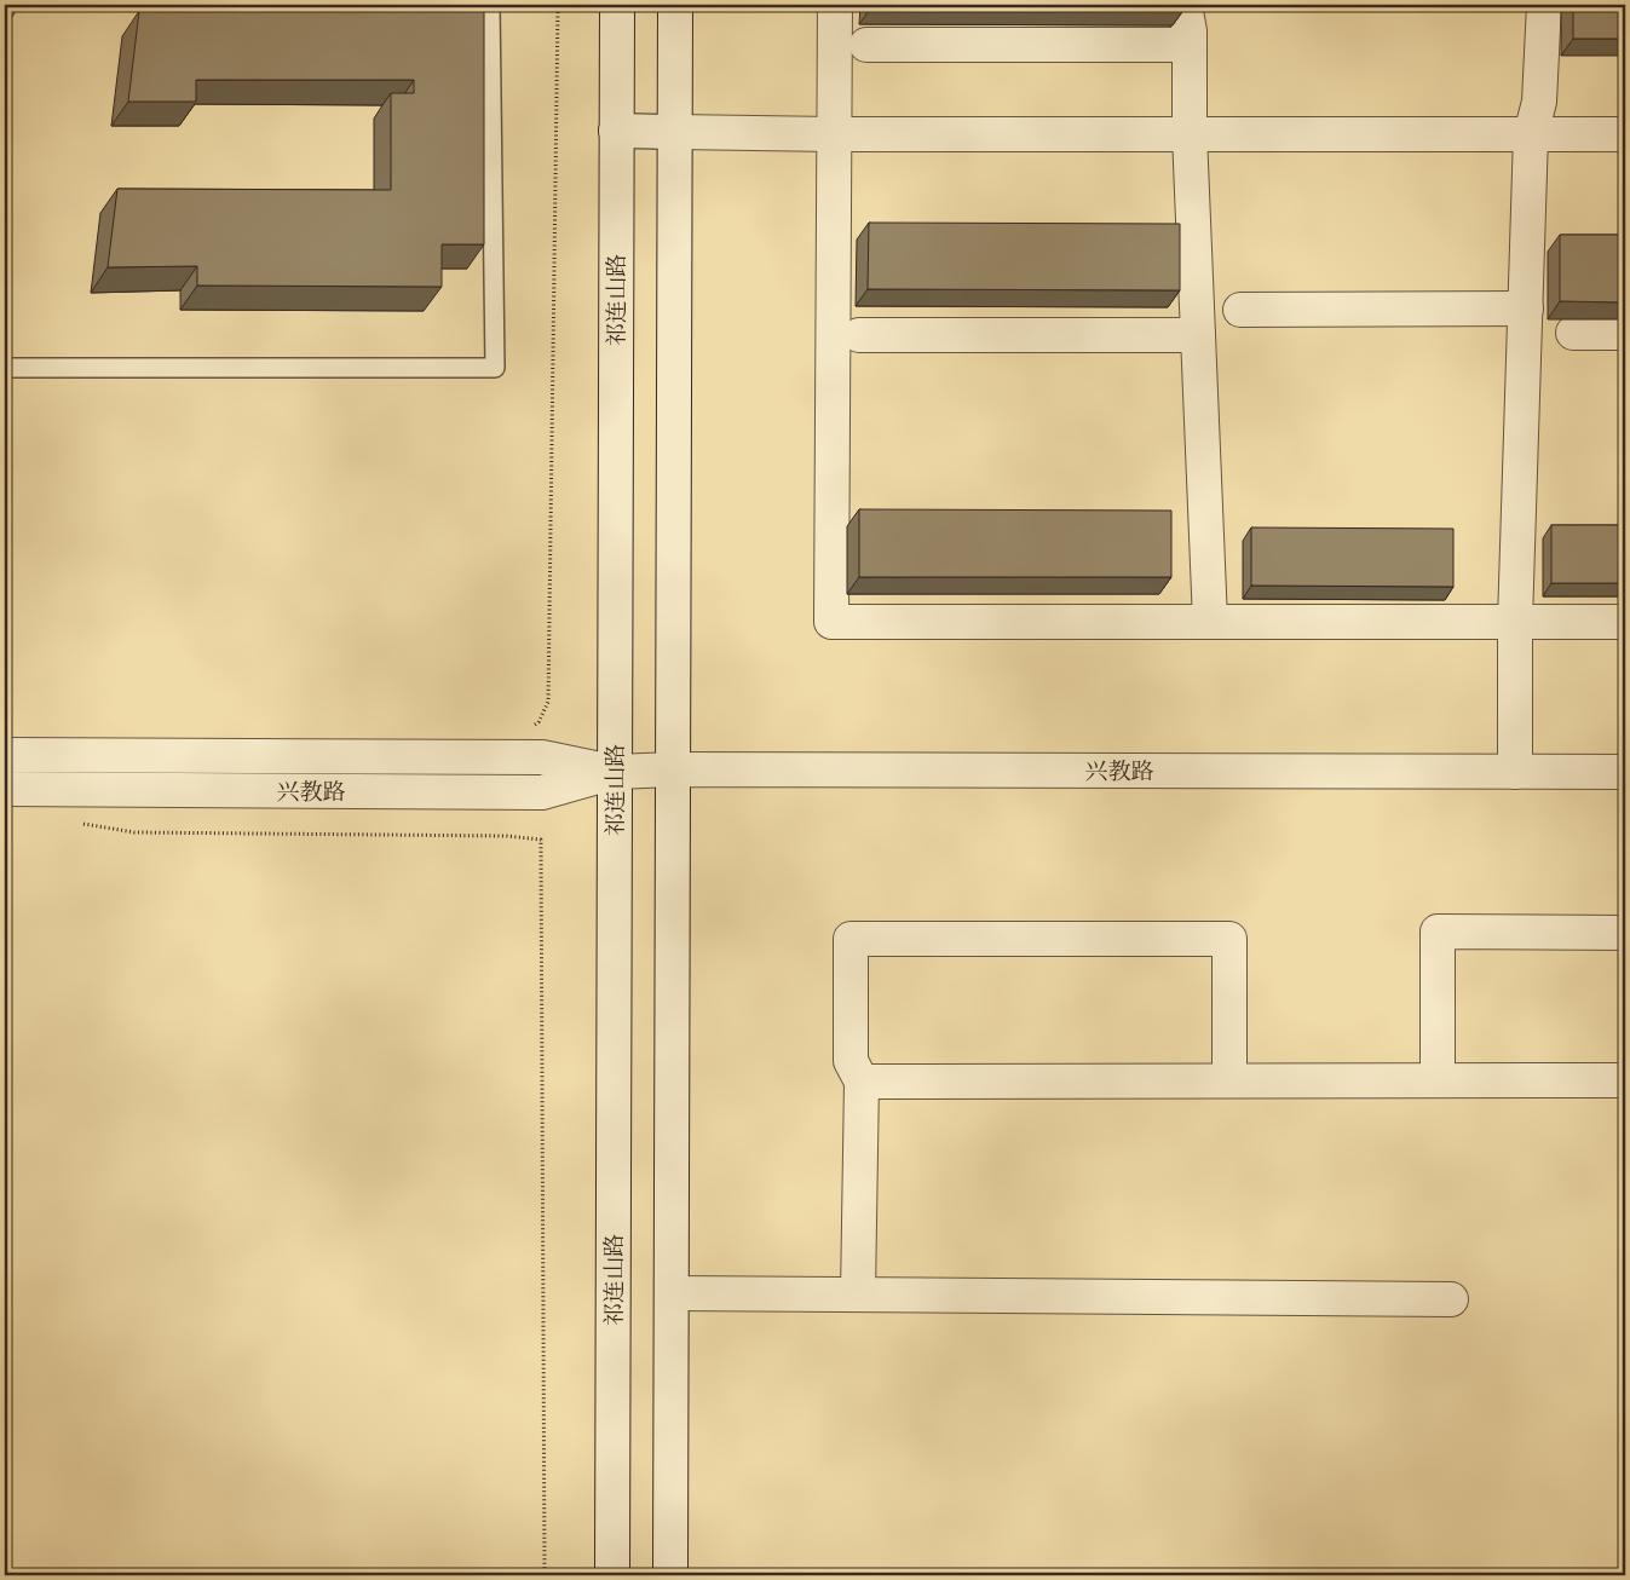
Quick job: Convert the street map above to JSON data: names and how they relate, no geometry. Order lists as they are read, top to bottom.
{
  "streets": {
    "street": ["祁连山路", "兴教路"]
  },
  "crossings": [
    ["祁连山路", "兴教路"]
  ]
}
